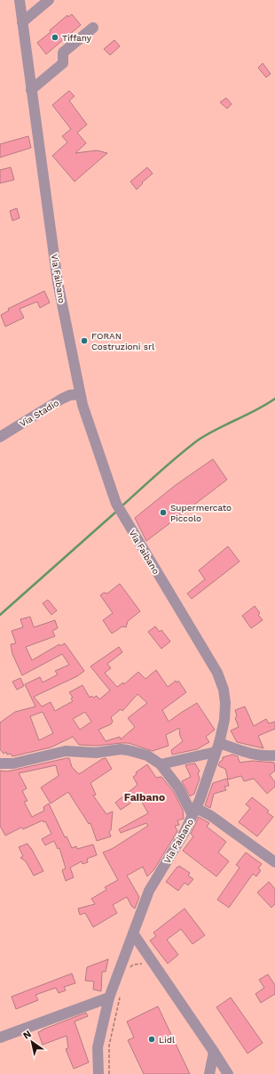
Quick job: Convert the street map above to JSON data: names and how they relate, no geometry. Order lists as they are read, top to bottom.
{
  "streets": {
    "street": ["Via Faibano", "Via Stadio"]
  },
  "crossings": [
    ["Via Faibano", "Via Stadio"]
  ],
  "districts": ["Faibano"],
  "places": [
    "Tiffany",
    "FORAN Costruzioni srl",
    "Supermercato Piccolo",
    "Lidl"
  ],
  "north": "top left"
}
